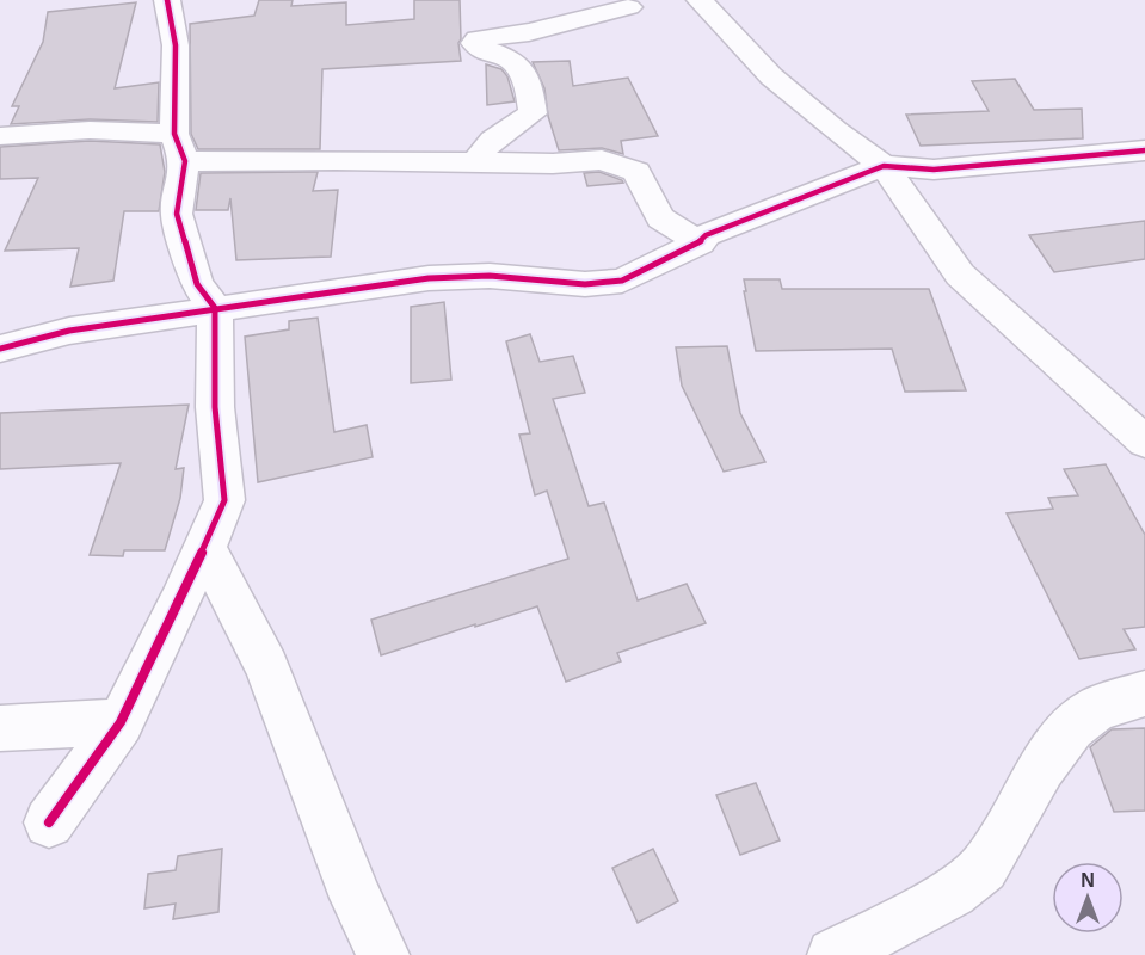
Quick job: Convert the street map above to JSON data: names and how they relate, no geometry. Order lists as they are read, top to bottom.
{
  "north": "top"
}
